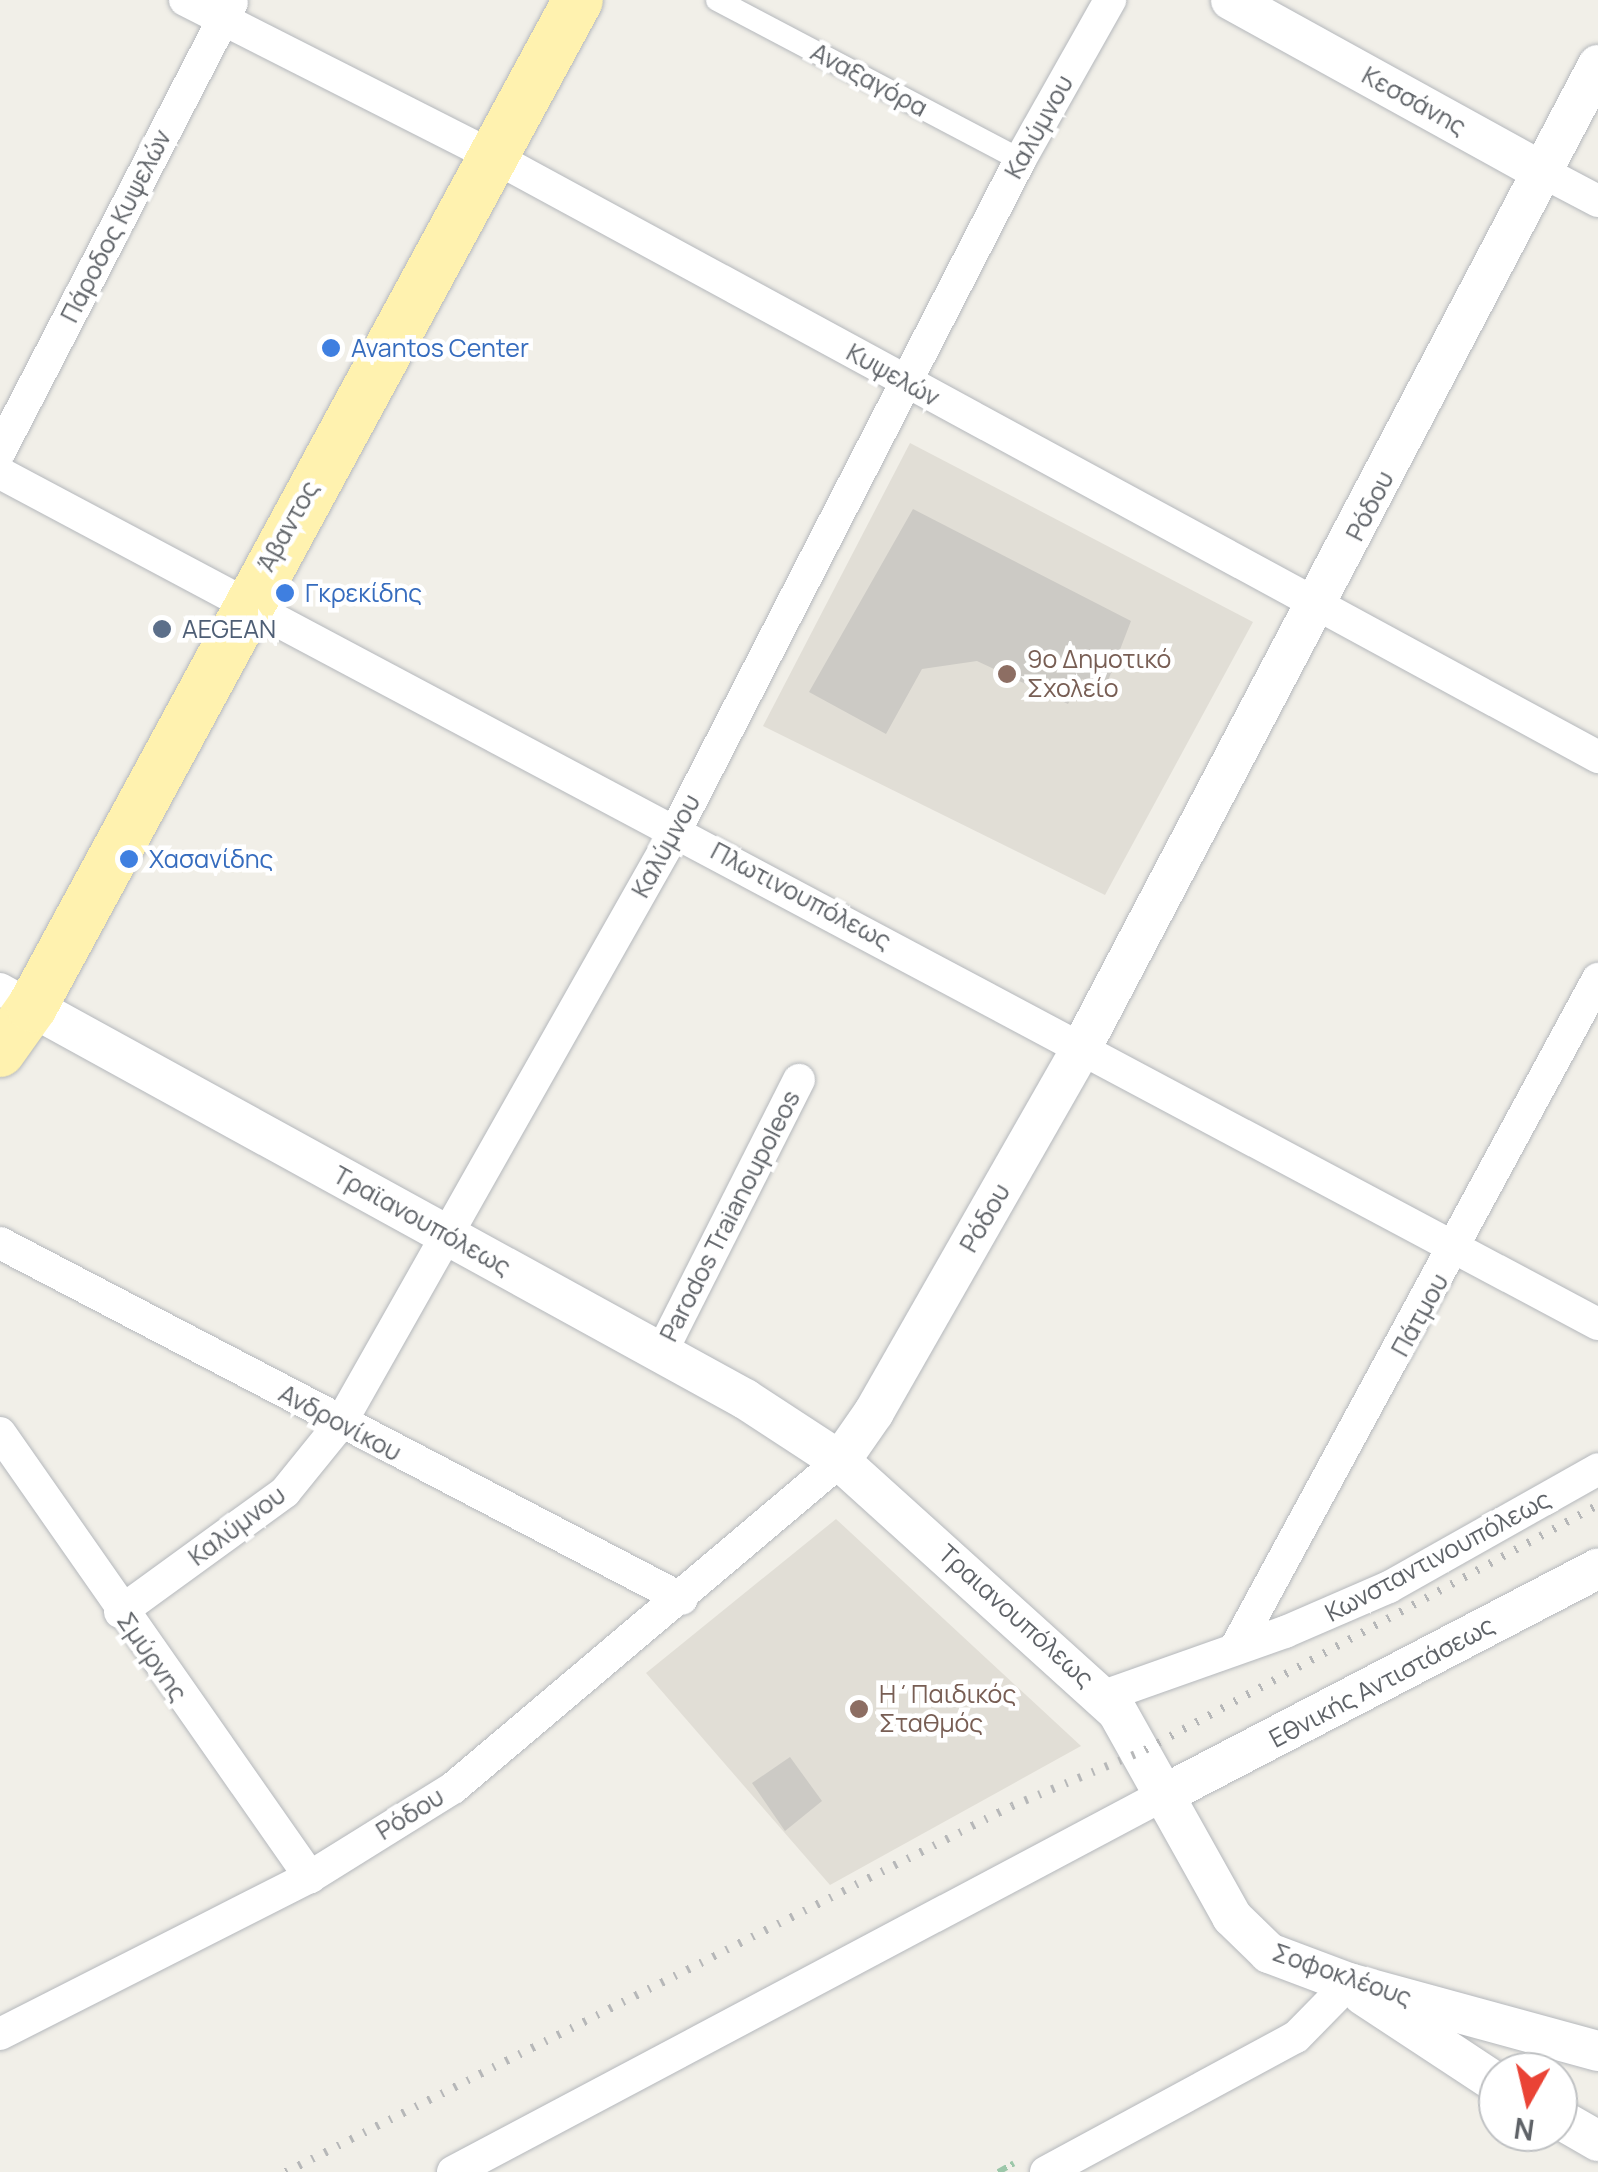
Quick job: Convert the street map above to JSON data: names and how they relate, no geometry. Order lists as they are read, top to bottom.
{
  "streets": {
    "main road": ["Άβαντος"],
    "street": [
      "Αναξαγόρα",
      "Κεσσάνης",
      "Καλύμνου",
      "Πάροδος Κυψελών",
      "Κυψελών",
      "Ρόδου",
      "Πλωτινουπόλεως",
      "Parodos Traianoupoleos",
      "Τραϊανουπόλεως",
      "Πάτμου",
      "Ανδρονίκου",
      "Κωνσταντινουπόλεως",
      "Τραιανουπόλεως",
      "Σμύρνης",
      "Εθνικής Αντιστάσεως",
      "Σοφοκλέους"
    ]
  },
  "crossings": [
    ["Αναξαγόρα", "Καλύμνου"],
    ["Κεσσάνης", "Ρόδου"],
    ["Καλύμνου", "Κυψελών"],
    ["Καλύμνου", "Πλωτινουπόλεως"],
    ["Καλύμνου", "Τραϊανουπόλεως"],
    ["Καλύμνου", "Ανδρονίκου"],
    ["Καλύμνου", "Σμύρνης"],
    ["Πάροδος Κυψελών", "Κυψελών"],
    ["Κυψελών", "Ρόδου"],
    ["Κυψελών", "Άβαντος"],
    ["Ρόδου", "Πλωτινουπόλεως"],
    ["Ρόδου", "Τραϊανουπόλεως"],
    ["Ρόδου", "Ανδρονίκου"],
    ["Ρόδου", "Τραιανουπόλεως"],
    ["Ρόδου", "Σμύρνης"],
    ["Άβαντος", "Πλωτινουπόλεως"],
    ["Άβαντος", "Τραϊανουπόλεως"],
    ["Πλωτινουπόλεως", "Πάτμου"],
    ["Parodos Traianoupoleos", "Τραϊανουπόλεως"],
    ["Τραϊανουπόλεως", "Τραιανουπόλεως"],
    ["Πάτμου", "Κωνσταντινουπόλεως"],
    ["Κωνσταντινουπόλεως", "Τραιανουπόλεως"],
    ["Τραιανουπόλεως", "Εθνικής Αντιστάσεως"],
    ["Τραιανουπόλεως", "Σοφοκλέους"],
    ["Εθνικής Αντιστάσεως", "Σοφοκλέους"]
  ],
  "places": [
    "Avantos Center",
    "Γκρεκίδης",
    "AEGEAN",
    "9ο Δημοτικό Σχολείο",
    "Χασανίδης",
    "Η΄Παιδικός Σταθμός"
  ],
  "north": "bottom"
}
